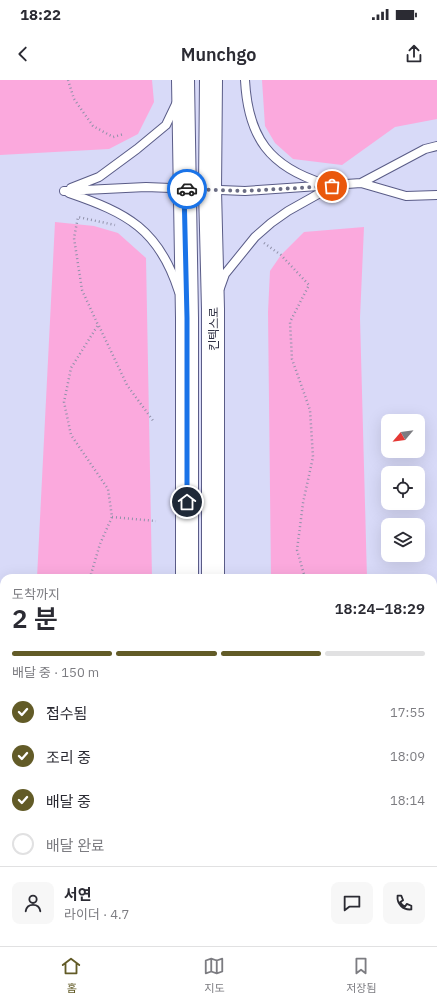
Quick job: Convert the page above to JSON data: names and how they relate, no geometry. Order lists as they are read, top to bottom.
{
  "streets": {
    "main road": ["킨텍스로"]
  },
  "north": "bottom left",
  "page": {
    "status": "18:22",
    "header": "Munchgo",
    "heading": ["2 분", "도착까지", "18:24–18:29"],
    "panel": ["서연", "라이더 · 4.7"],
    "bar": "배달 중 · 150 m",
    "list": [
      ["접수됨", "17:55"],
      ["조리 중", "18:09"],
      ["배달 중", "18:14"],
      "배달 완료"
    ],
    "tabs": ["홈", "지도", "저장됨"]
  }
}
